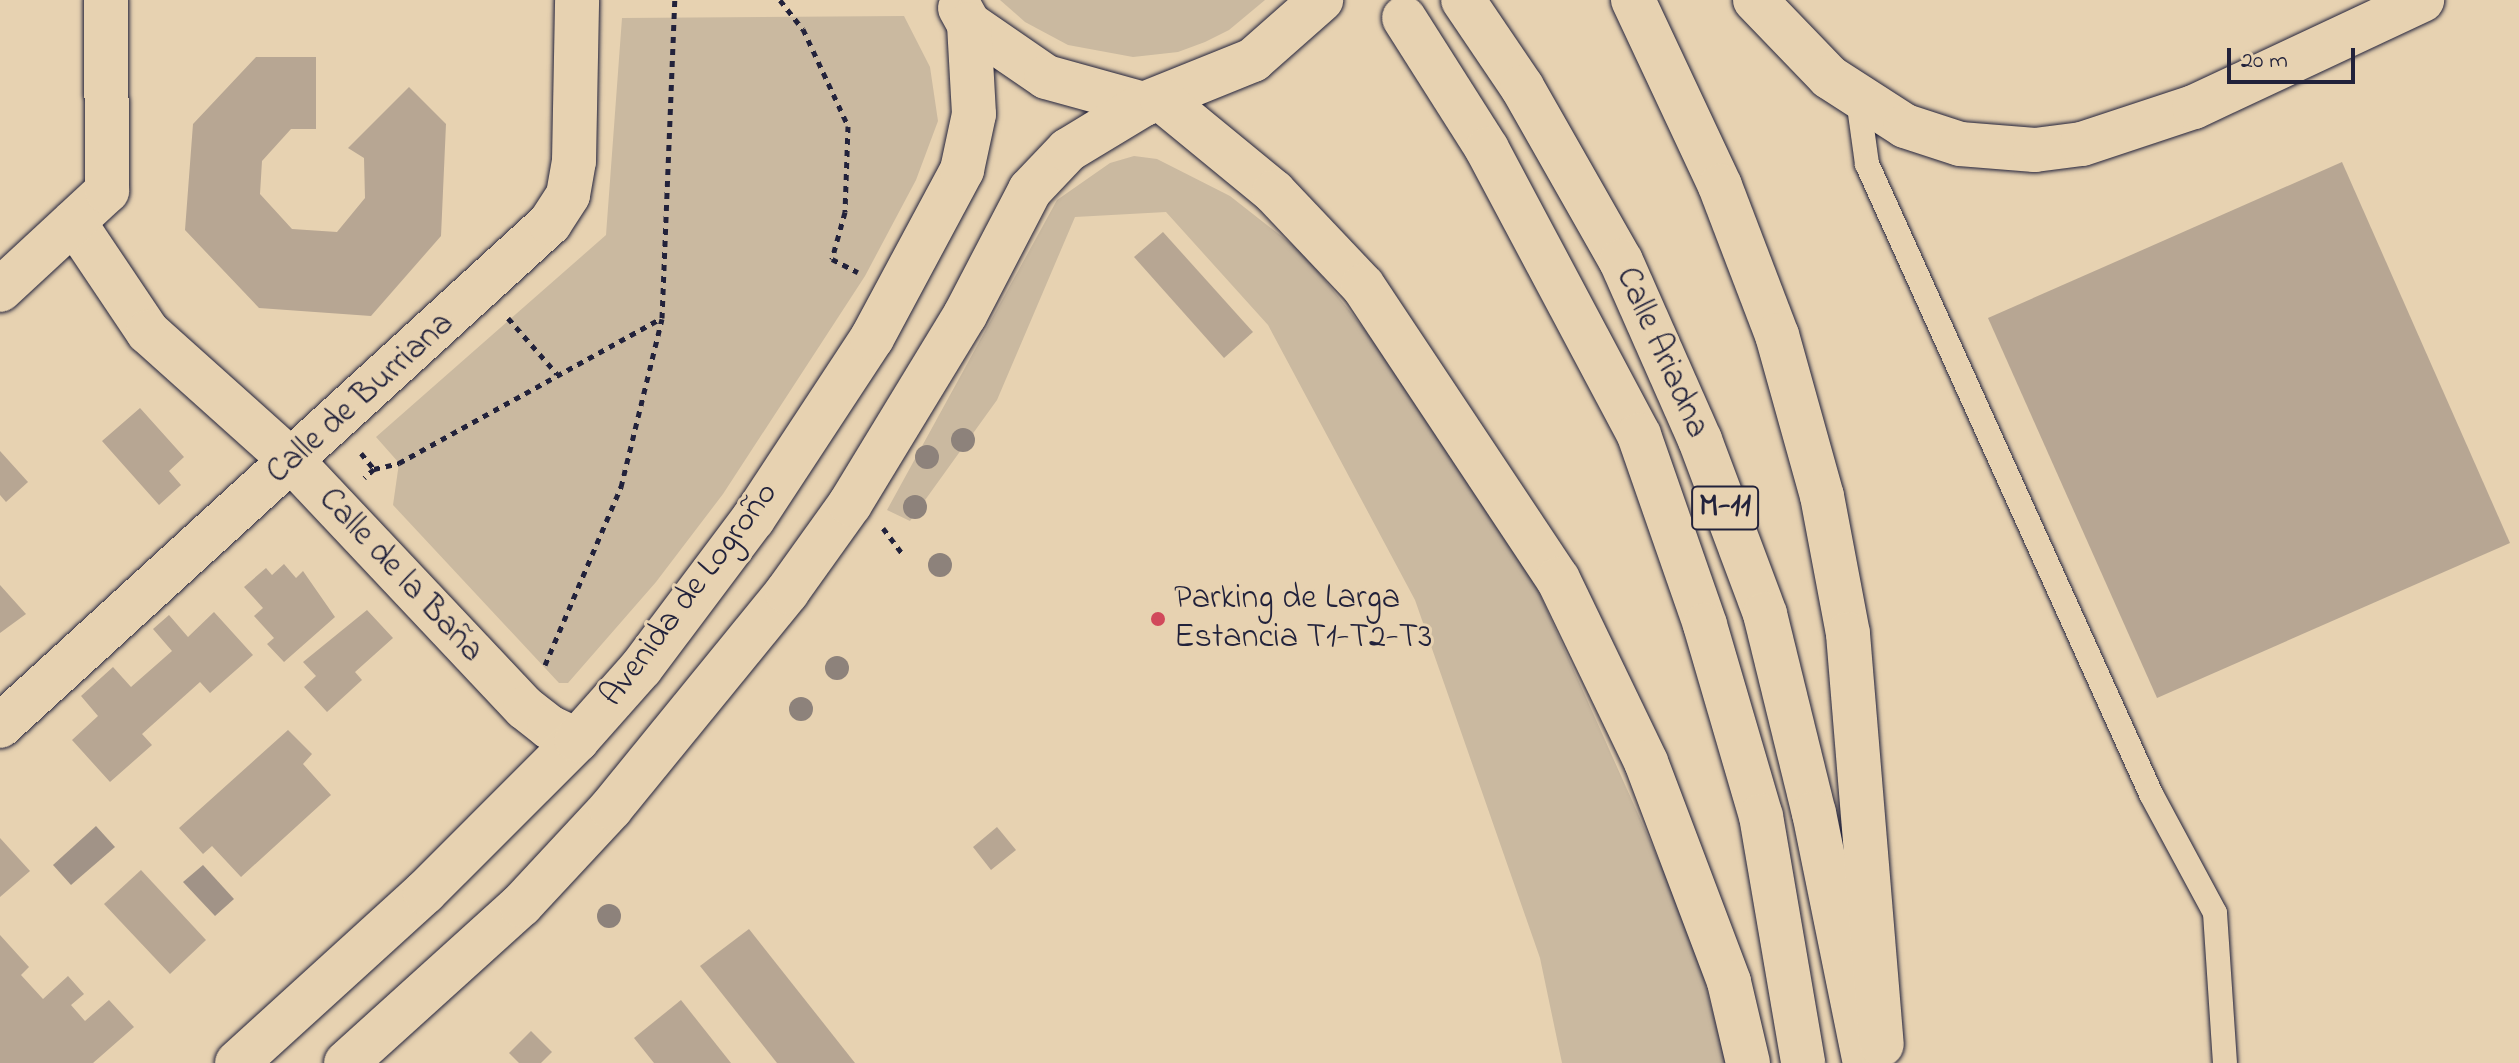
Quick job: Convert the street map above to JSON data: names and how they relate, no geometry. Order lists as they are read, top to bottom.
{
  "streets": {
    "main road": [
      "Calle Ariadna",
      "Calle de Burriana",
      "M-11",
      "Calle de la Baña",
      "Avenida de Logroño"
    ]
  },
  "crossings": [
    ["Calle de Burriana", "Calle de la Baña"],
    ["Calle de la Baña", "Avenida de Logroño"]
  ],
  "places": ["Parking de Larga Estancia T1-T2-T3"],
  "scale_bar": "20 m"
}
